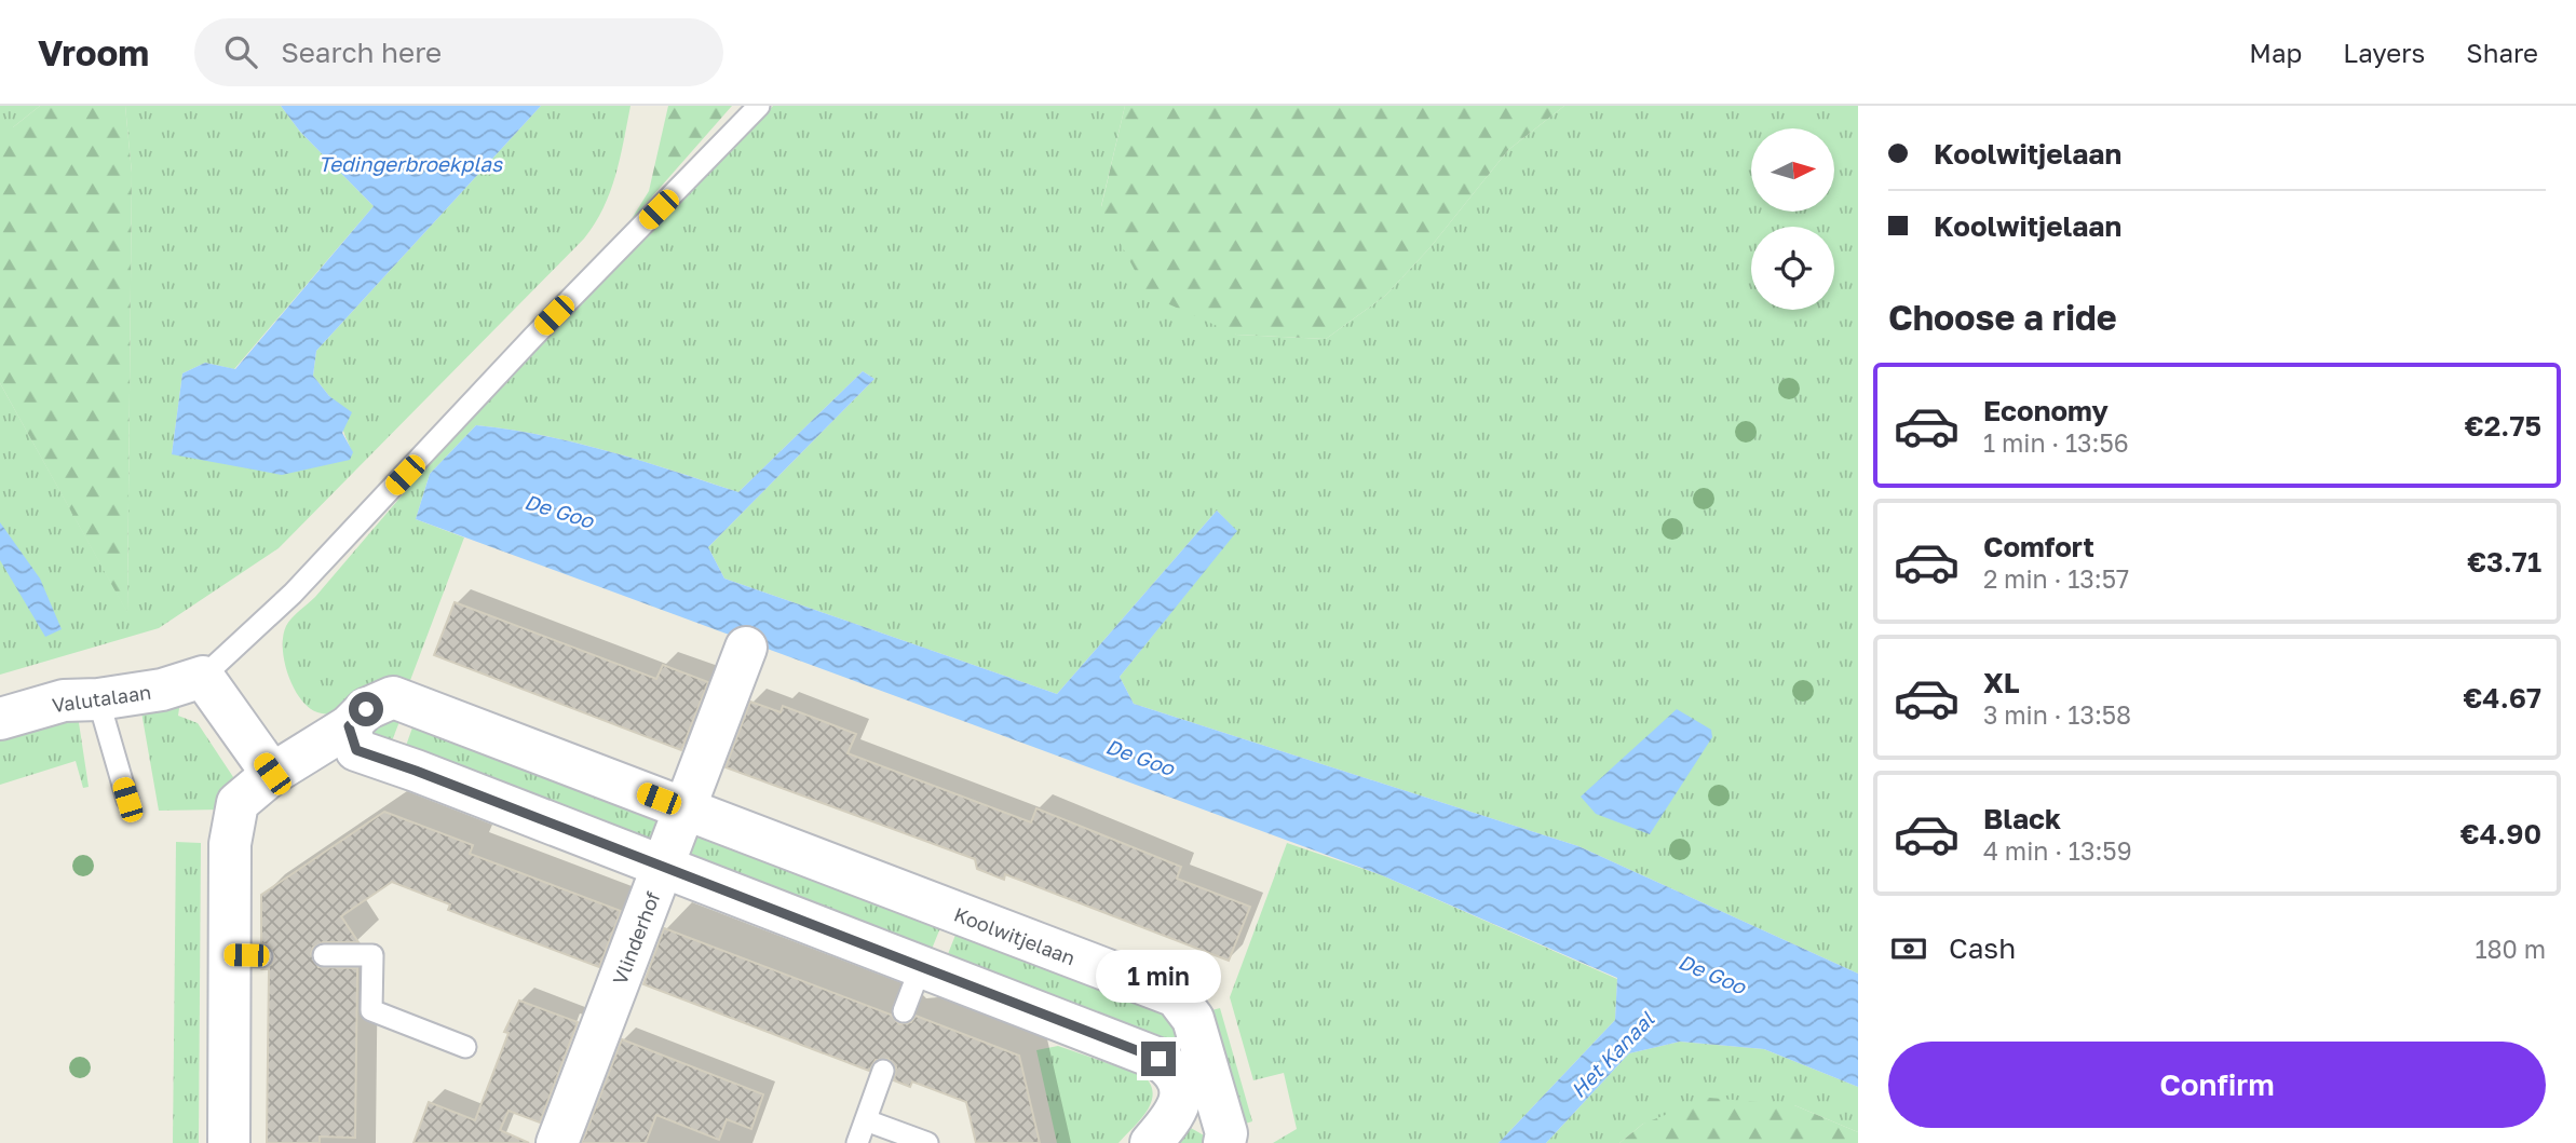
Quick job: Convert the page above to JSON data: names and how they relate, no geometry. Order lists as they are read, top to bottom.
{
  "streets": {
    "street": ["Valutalaan", "Koolwitjelaan", "Vlinderhof"]
  },
  "crossings": [
    ["Koolwitjelaan", "Vlinderhof"]
  ],
  "water": ["Tedingerbroekplas", "De Goo", "Het Kanaal"],
  "north": "right",
  "page": {
    "header": "Vroom",
    "search": "Search here",
    "nav": ["Map", "Layers", "Share"],
    "banner": ["Koolwitjelaan", "Koolwitjelaan"],
    "heading": "Choose a ride",
    "list": [
      {
        "name": "Economy",
        "note": "1 min · 13:56",
        "value": "€2.75"
      },
      {
        "name": "Comfort",
        "note": "2 min · 13:57",
        "value": "€3.71"
      },
      {
        "name": "XL",
        "note": "3 min · 13:58",
        "value": "€4.67"
      },
      {
        "name": "Black",
        "note": "4 min · 13:59",
        "value": "€4.90"
      }
    ],
    "pay": ["Cash", "180 m"],
    "bubble": "1 min",
    "buttons": "Confirm"
  }
}
